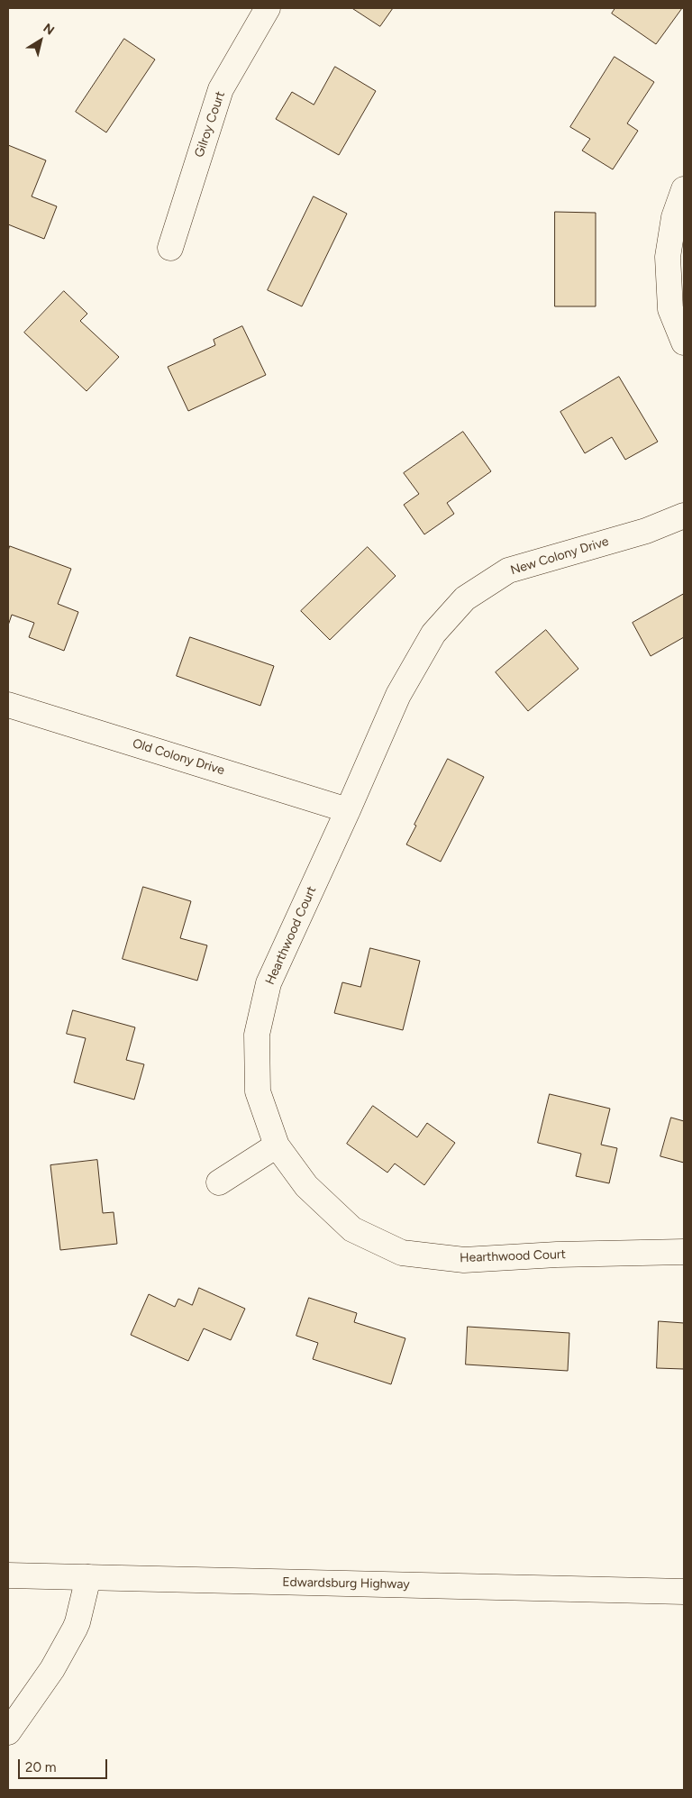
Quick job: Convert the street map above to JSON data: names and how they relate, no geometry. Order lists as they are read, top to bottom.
{
  "streets": {
    "street": [
      "Gilroy Court",
      "New Colony Drive",
      "Old Colony Drive",
      "Hearthwood Court",
      "Edwardsburg Highway"
    ]
  },
  "crossings": [
    ["New Colony Drive", "Old Colony Drive"],
    ["New Colony Drive", "Hearthwood Court"],
    ["Old Colony Drive", "Hearthwood Court"]
  ],
  "scale_bar": "20 m",
  "north": "top right"
}
